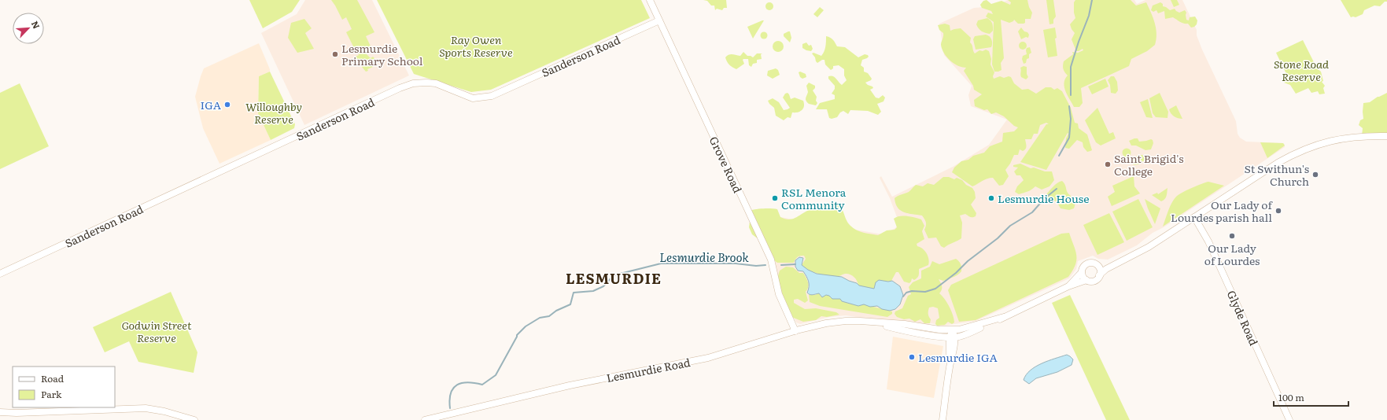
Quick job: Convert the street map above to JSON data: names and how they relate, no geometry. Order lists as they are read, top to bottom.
{
  "streets": {
    "main road": [
      "Sanderson Road",
      "Grove Road",
      "Glyde Road",
      "Lesmurdie Road"
    ]
  },
  "crossings": [
    ["Sanderson Road", "Grove Road"],
    ["Grove Road", "Lesmurdie Road"],
    ["Glyde Road", "Lesmurdie Road"]
  ],
  "districts": ["LESMURDIE"],
  "water": ["Lesmurdie Brook"],
  "parks": [
    "Ray Owen Sports Reserve",
    "Stone Road Reserve",
    "Willoughby Reserve",
    "Godwin Street Reserve"
  ],
  "places": [
    "Lesmurdie Primary School",
    "IGA",
    "Saint Brigid's College",
    "St Swithun's Church",
    "RSL Menora Community",
    "Lesmurdie House",
    "Our Lady of Lourdes parish hall",
    "Our Lady of Lourdes",
    "Lesmurdie IGA"
  ],
  "legend": ["Road", "Park"],
  "scale_bar": "100 m",
  "north": "top right"
}
